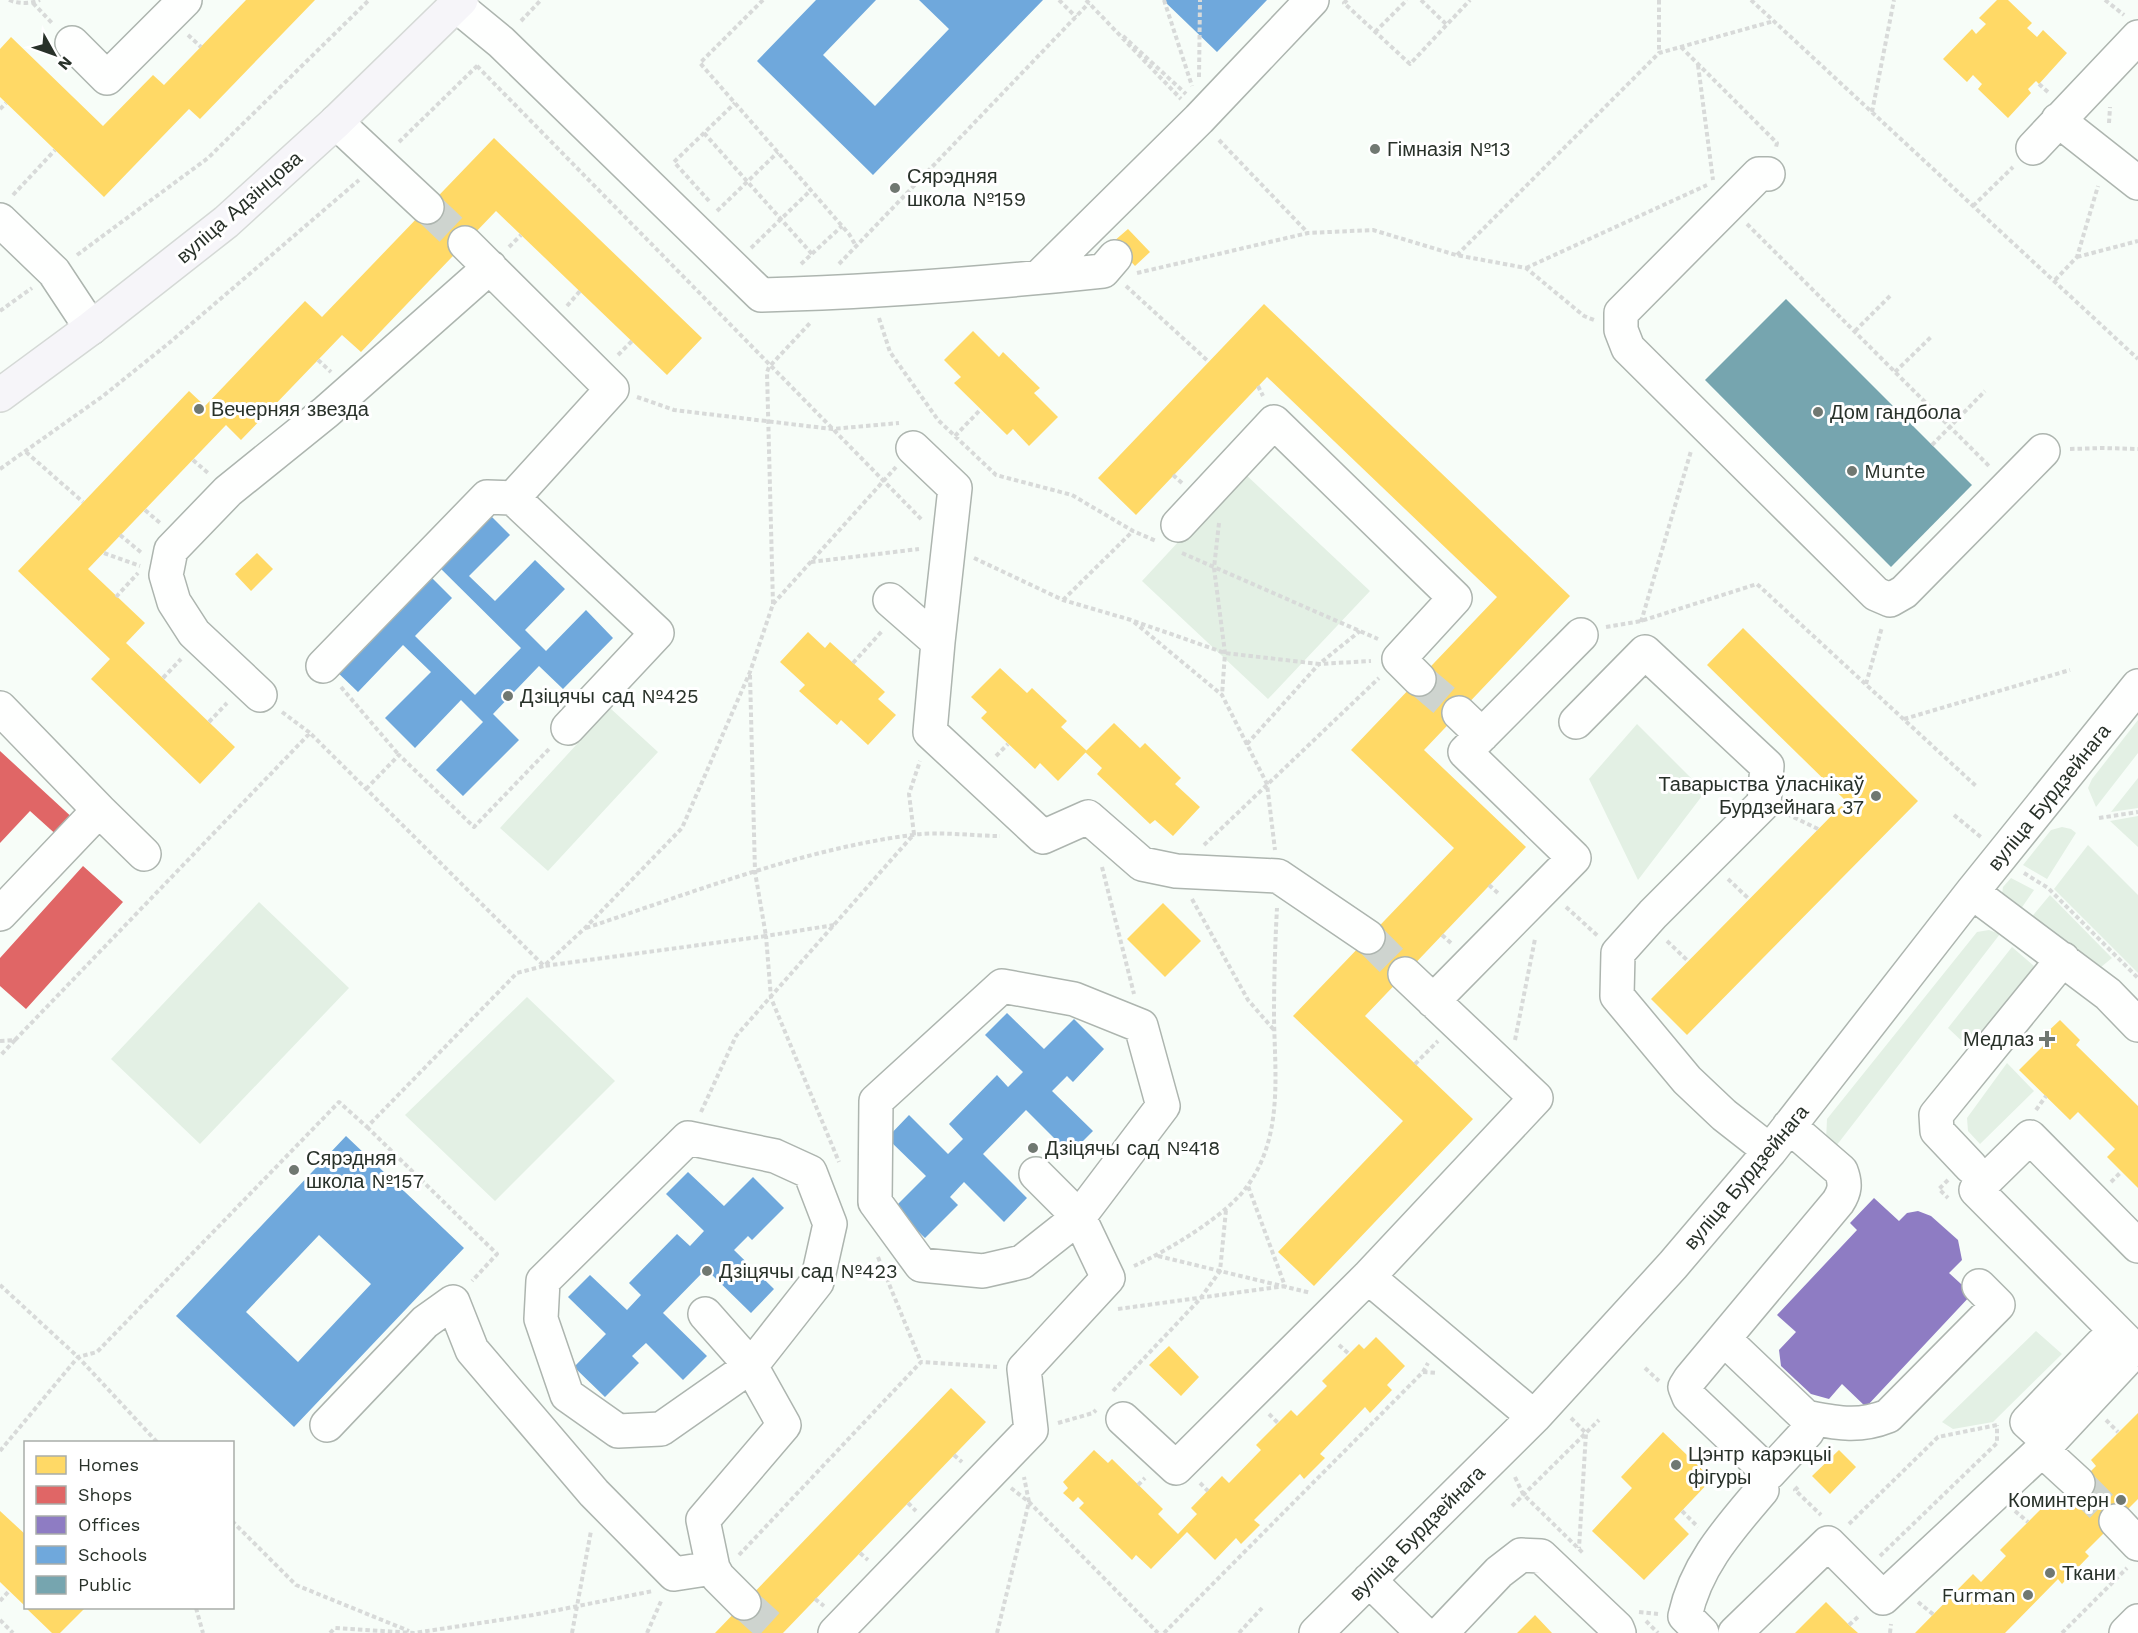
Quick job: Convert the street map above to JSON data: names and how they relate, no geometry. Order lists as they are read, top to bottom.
{
  "streets": {
    "main road": ["вуліца Адзінцова"],
    "street": ["вуліца Бурдзейнага"]
  },
  "places": {
    "other": [
      "Гімназія №13",
      "Сярэдняя школа №159",
      "Вечерняя звезда",
      "Дом гандбола",
      "Munte",
      "Дзіцячы сад №425",
      "Таварыства ўласнікаў Бурдзейнага 37",
      "Дзіцячы сад №418",
      "Сярэдняя школа №157",
      "Дзіцячы сад №423",
      "Цэнтр карэкцыі фігуры",
      "Коминтерн",
      "Ткани",
      "Furman"
    ],
    "health": ["Медлаз"]
  },
  "legend": [
    "Homes",
    "Shops",
    "Offices",
    "Schools",
    "Public"
  ],
  "north": "bottom right"
}
